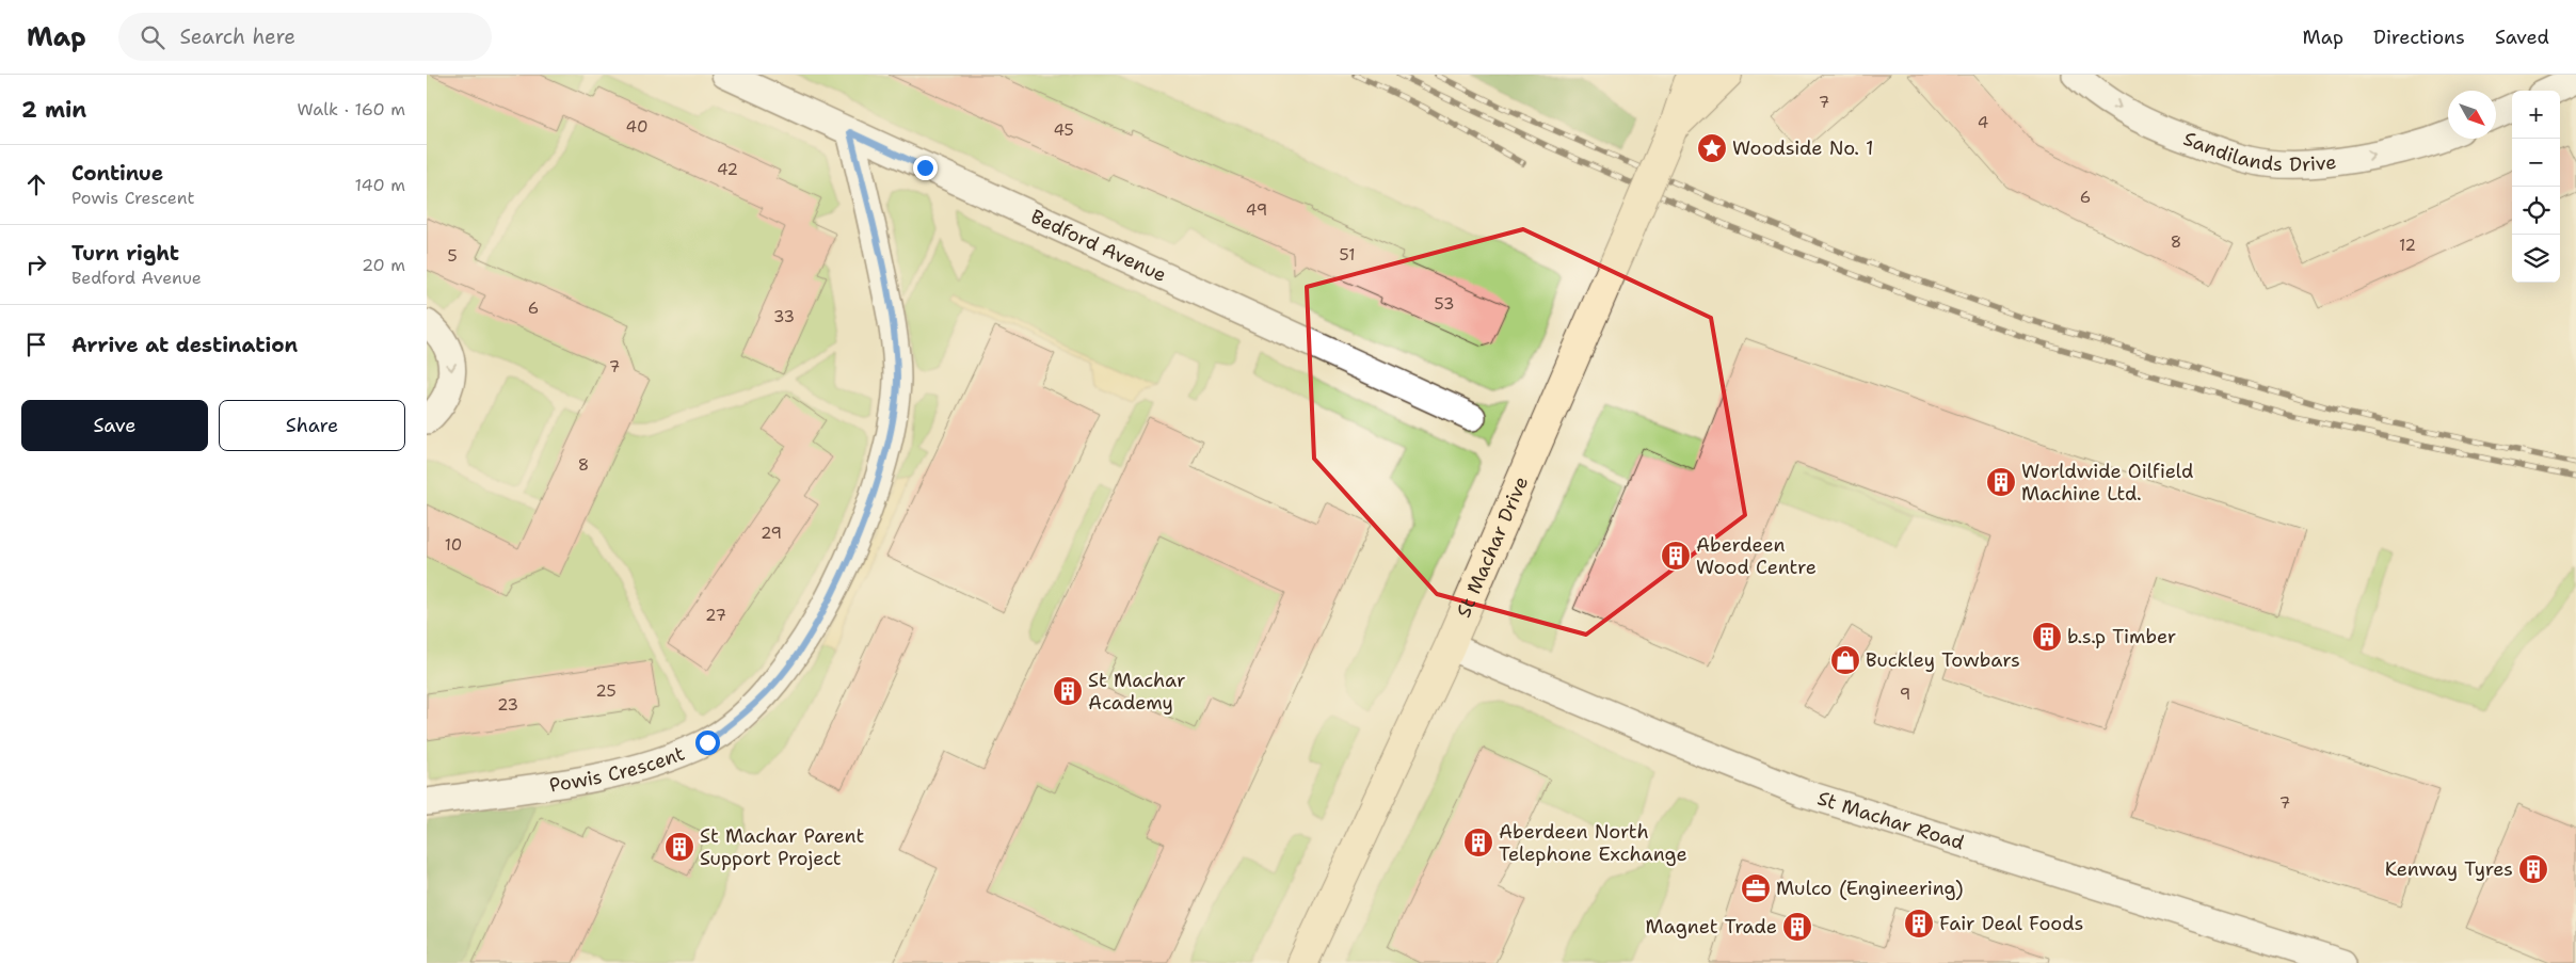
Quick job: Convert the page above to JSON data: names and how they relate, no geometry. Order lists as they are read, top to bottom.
{
  "streets": {
    "main road": ["St Machar Drive"],
    "street": [
      "Sandilands Drive",
      "Bedford Avenue",
      "Powis Crescent",
      "St Machar Road"
    ]
  },
  "crossings": [
    ["Bedford Avenue", "Powis Crescent"],
    ["St Machar Drive", "St Machar Road"]
  ],
  "one_way": ["Sandilands Drive"],
  "places": {
    "place": ["Woodside No. 1"],
    "building": [
      "Worldwide Oilfield Machine Ltd.",
      "Aberdeen Wood Centre",
      "b.s.p Timber",
      "St Machar Academy",
      "Aberdeen North Telephone Exchange",
      "St Machar Parent Support Project",
      "Kenway Tyres",
      "Fair Deal Foods",
      "Magnet Trade"
    ],
    "shop": ["Buckley Towbars"],
    "office": ["Mulco (Engineering)"]
  },
  "house_numbers": [
    "7",
    "4",
    "40",
    "45",
    "42",
    "6",
    "49",
    "8",
    "12",
    "51",
    "5",
    "53",
    "6",
    "33",
    "7",
    "8",
    "29",
    "10",
    "27",
    "25",
    "9",
    "23",
    "7"
  ],
  "north": "bottom right",
  "page": {
    "header": "Map",
    "search": "Search here",
    "nav": ["Map", "Directions", "Saved"],
    "heading": ["2 min", "Walk · 160 m"],
    "map_buttons": ["+", "−"],
    "list": [
      ["Continue", "Powis Crescent", "140 m"],
      ["Turn right", "Bedford Avenue", "20 m"],
      "Arrive at destination"
    ],
    "buttons": ["Save", "Share"]
  }
}
